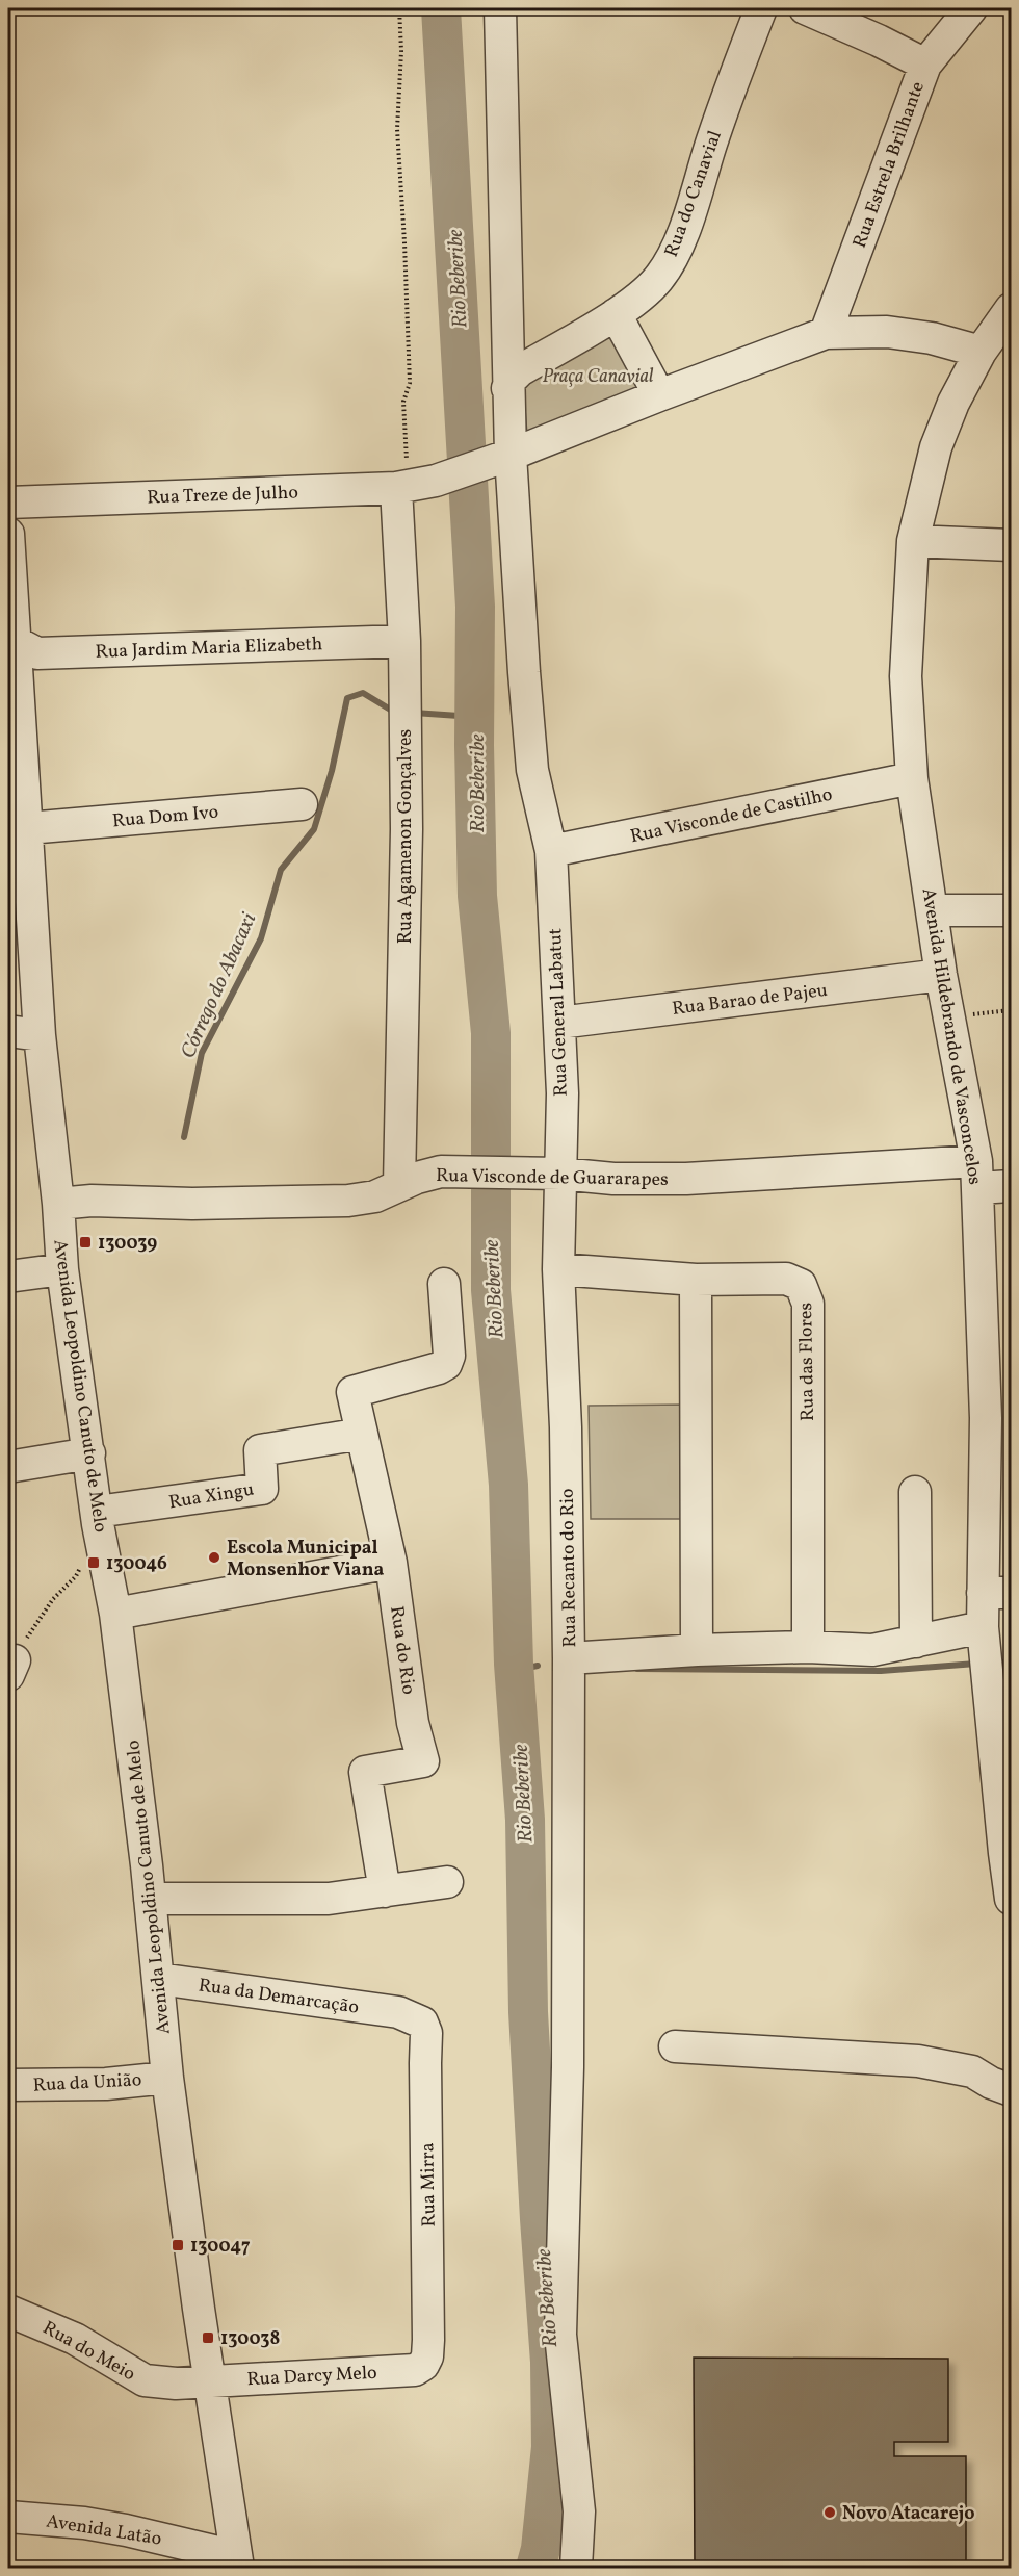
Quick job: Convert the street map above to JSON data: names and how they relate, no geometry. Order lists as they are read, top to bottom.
{
  "streets": {
    "street": [
      "Rua Estrela Brilhante",
      "Rua do Canavial",
      "Rua Treze de Julho",
      "Rua Jardim Maria Elizabeth",
      "Rua Visconde de Castilho",
      "Rua Dom Ivo",
      "Rua Agamenon Gonçalves",
      "Rua Barao de Pajeu",
      "Rua General Labatut",
      "Avenida Hildebrando de Vasconcelos",
      "Rua Visconde de Guararapes",
      "Rua das Flores",
      "Avenida Leopoldino Canuto de Melo",
      "Rua Xingu",
      "Rua Recanto do Rio",
      "Rua do Rio",
      "Rua da Demarcação",
      "Rua da União",
      "Rua Mirra",
      "Rua do Meio",
      "Rua Darcy Melo",
      "Avenida Latão"
    ]
  },
  "crossings": [
    ["Rua Estrela Brilhante", "Rua Treze de Julho"],
    ["Rua Treze de Julho", "Rua Agamenon Gonçalves"],
    ["Rua Treze de Julho", "Rua General Labatut"],
    ["Rua Treze de Julho", "Avenida Hildebrando de Vasconcelos"],
    ["Rua Jardim Maria Elizabeth", "Rua Agamenon Gonçalves"],
    ["Rua Jardim Maria Elizabeth", "Avenida Leopoldino Canuto de Melo"],
    ["Rua Visconde de Castilho", "Rua General Labatut"],
    ["Rua Visconde de Castilho", "Avenida Hildebrando de Vasconcelos"],
    ["Rua Dom Ivo", "Avenida Leopoldino Canuto de Melo"],
    ["Rua Agamenon Gonçalves", "Rua Visconde de Guararapes"],
    ["Rua Barao de Pajeu", "Rua General Labatut"],
    ["Rua Barao de Pajeu", "Avenida Hildebrando de Vasconcelos"],
    ["Rua General Labatut", "Rua Visconde de Guararapes"],
    ["Rua General Labatut", "Rua Recanto do Rio"],
    ["Avenida Hildebrando de Vasconcelos", "Rua Visconde de Guararapes"],
    ["Avenida Hildebrando de Vasconcelos", "Rua Recanto do Rio"],
    ["Rua Visconde de Guararapes", "Avenida Leopoldino Canuto de Melo"],
    ["Rua Visconde de Guararapes", "Rua Recanto do Rio"],
    ["Rua das Flores", "Rua Recanto do Rio"],
    ["Avenida Leopoldino Canuto de Melo", "Rua Xingu"],
    ["Avenida Leopoldino Canuto de Melo", "Rua da Demarcação"],
    ["Avenida Leopoldino Canuto de Melo", "Rua da União"],
    ["Avenida Leopoldino Canuto de Melo", "Rua do Meio"],
    ["Avenida Leopoldino Canuto de Melo", "Rua Darcy Melo"],
    ["Avenida Leopoldino Canuto de Melo", "Avenida Latão"],
    ["Rua Xingu", "Rua do Rio"],
    ["Rua da Demarcação", "Rua Mirra"],
    ["Rua Mirra", "Rua Darcy Melo"],
    ["Rua do Meio", "Rua Darcy Melo"]
  ],
  "water": ["Rio Beberibe", "Córrego do Abacaxi"],
  "parks": ["Praça Canavial"],
  "places": {
    "transit": [
      "130039",
      "130046",
      "130047",
      "130038"
    ],
    "other": ["Escola Municipal Monsenhor Viana", "Novo Atacarejo"]
  }
}
